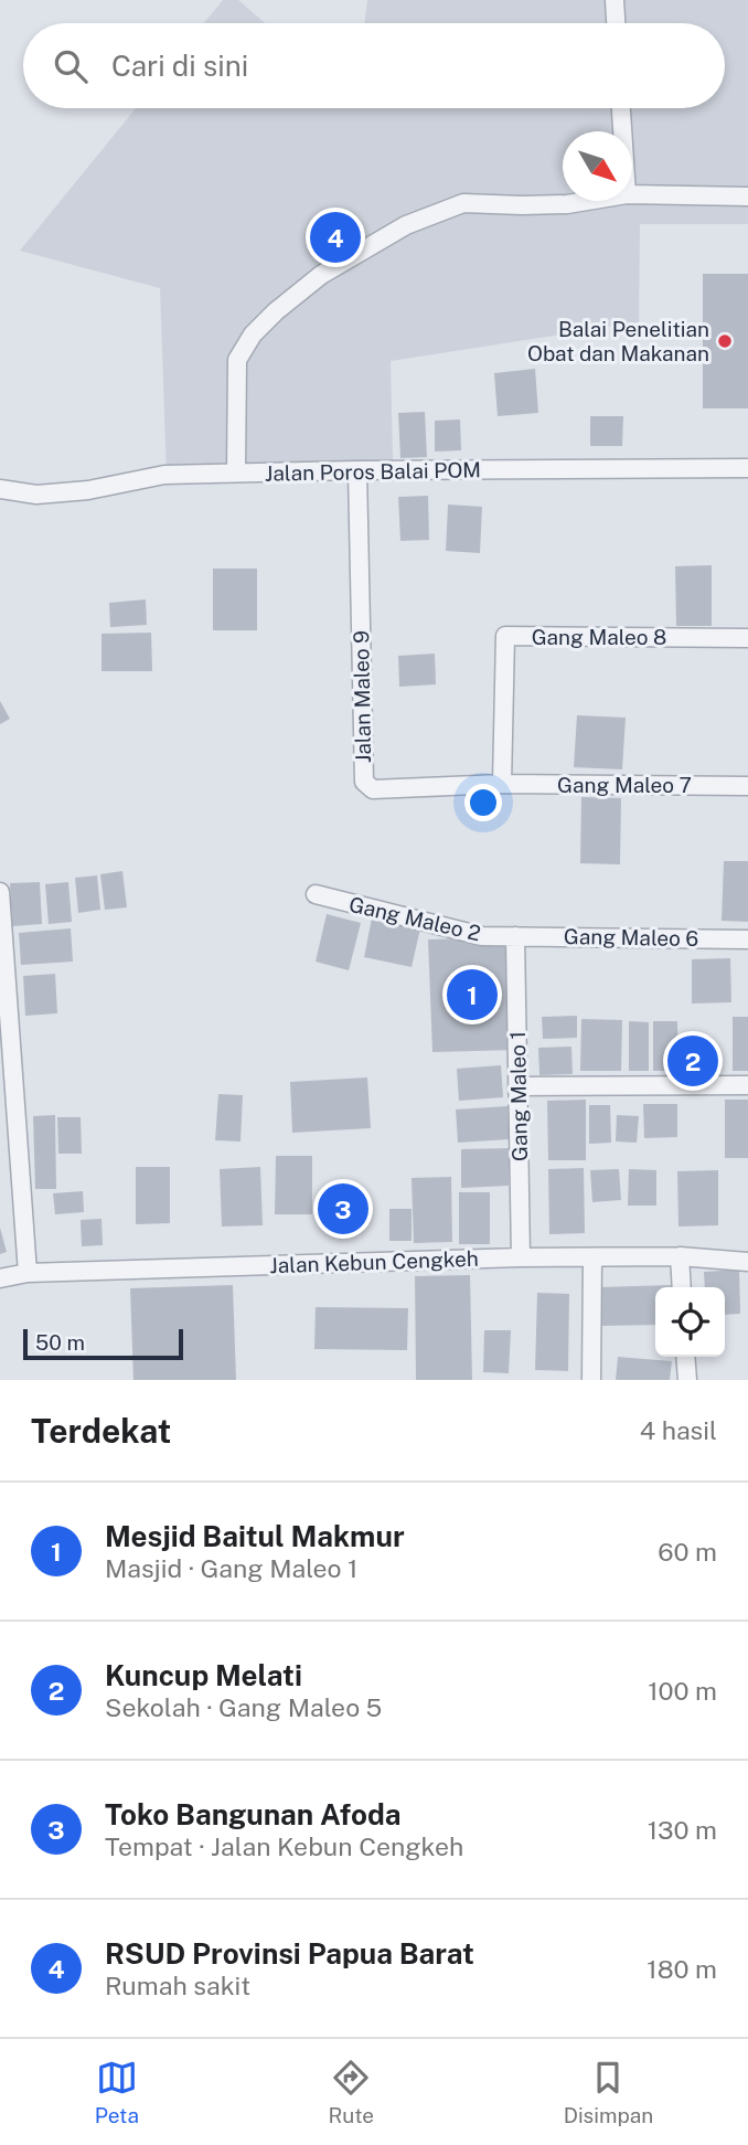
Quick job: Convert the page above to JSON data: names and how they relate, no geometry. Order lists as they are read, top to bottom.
{
  "streets": {
    "street": [
      "Jalan Poros Balai POM",
      "Gang Maleo 8",
      "Jalan Maleo 9",
      "Gang Maleo 7",
      "Gang Maleo 2",
      "Gang Maleo 6",
      "Gang Maleo 1",
      "Jalan Kebun Cengkeh"
    ]
  },
  "crossings": [
    ["Jalan Poros Balai POM", "Jalan Maleo 9"],
    ["Gang Maleo 8", "Jalan Maleo 9"],
    ["Gang Maleo 8", "Gang Maleo 7"],
    ["Jalan Maleo 9", "Gang Maleo 7"],
    ["Gang Maleo 2", "Gang Maleo 6"],
    ["Gang Maleo 2", "Gang Maleo 1"],
    ["Gang Maleo 6", "Gang Maleo 1"],
    ["Gang Maleo 1", "Jalan Kebun Cengkeh"]
  ],
  "places": ["Balai Penelitian Obat dan Makanan"],
  "scale_bar": "50 m",
  "north": "bottom right",
  "page": {
    "search": "Cari di sini",
    "pins": [
      "4",
      "1",
      "2",
      "3"
    ],
    "scale": "50 m",
    "heading": ["Terdekat", "4 hasil"],
    "list": [
      {
        "mark": "1",
        "name": "Mesjid Baitul Makmur",
        "note": "Masjid · Gang Maleo 1",
        "value": "60 m"
      },
      {
        "mark": "2",
        "name": "Kuncup Melati",
        "note": "Sekolah · Gang Maleo 5",
        "value": "100 m"
      },
      {
        "mark": "3",
        "name": "Toko Bangunan Afoda",
        "note": "Tempat · Jalan Kebun Cengkeh",
        "value": "130 m"
      },
      {
        "mark": "4",
        "name": "RSUD Provinsi Papua Barat",
        "note": "Rumah sakit",
        "value": "180 m"
      }
    ],
    "nav": ["Peta", "Rute", "Disimpan"]
  }
}
